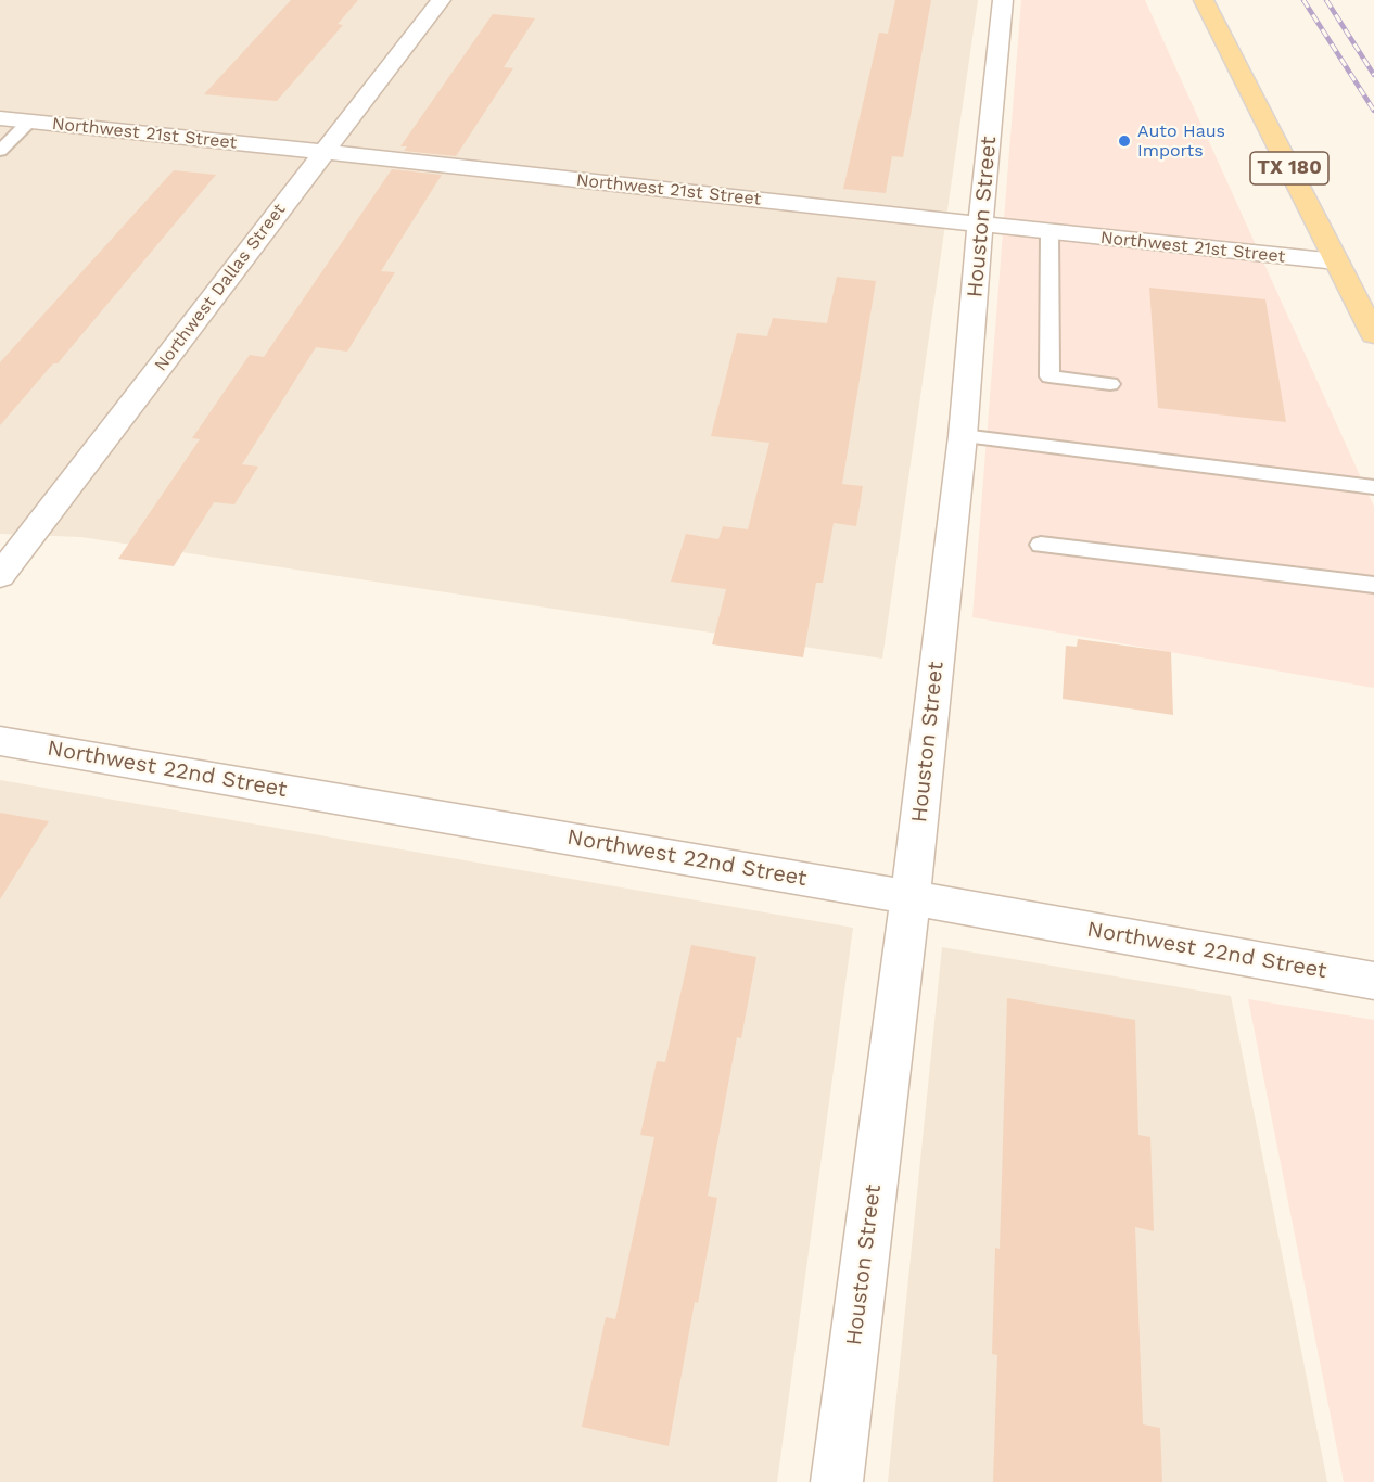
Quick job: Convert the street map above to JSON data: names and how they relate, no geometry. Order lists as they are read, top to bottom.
{
  "streets": {
    "main road": ["TX 180"],
    "street": [
      "Northwest 21st Street",
      "Houston Street",
      "Northwest Dallas Street",
      "Northwest 22nd Street"
    ]
  },
  "crossings": [
    ["Northwest 21st Street", "TX 180"],
    ["Northwest 21st Street", "Houston Street"],
    ["Northwest 21st Street", "Northwest Dallas Street"],
    ["Houston Street", "Northwest 22nd Street"]
  ],
  "places": ["Auto Haus Imports"]
}
